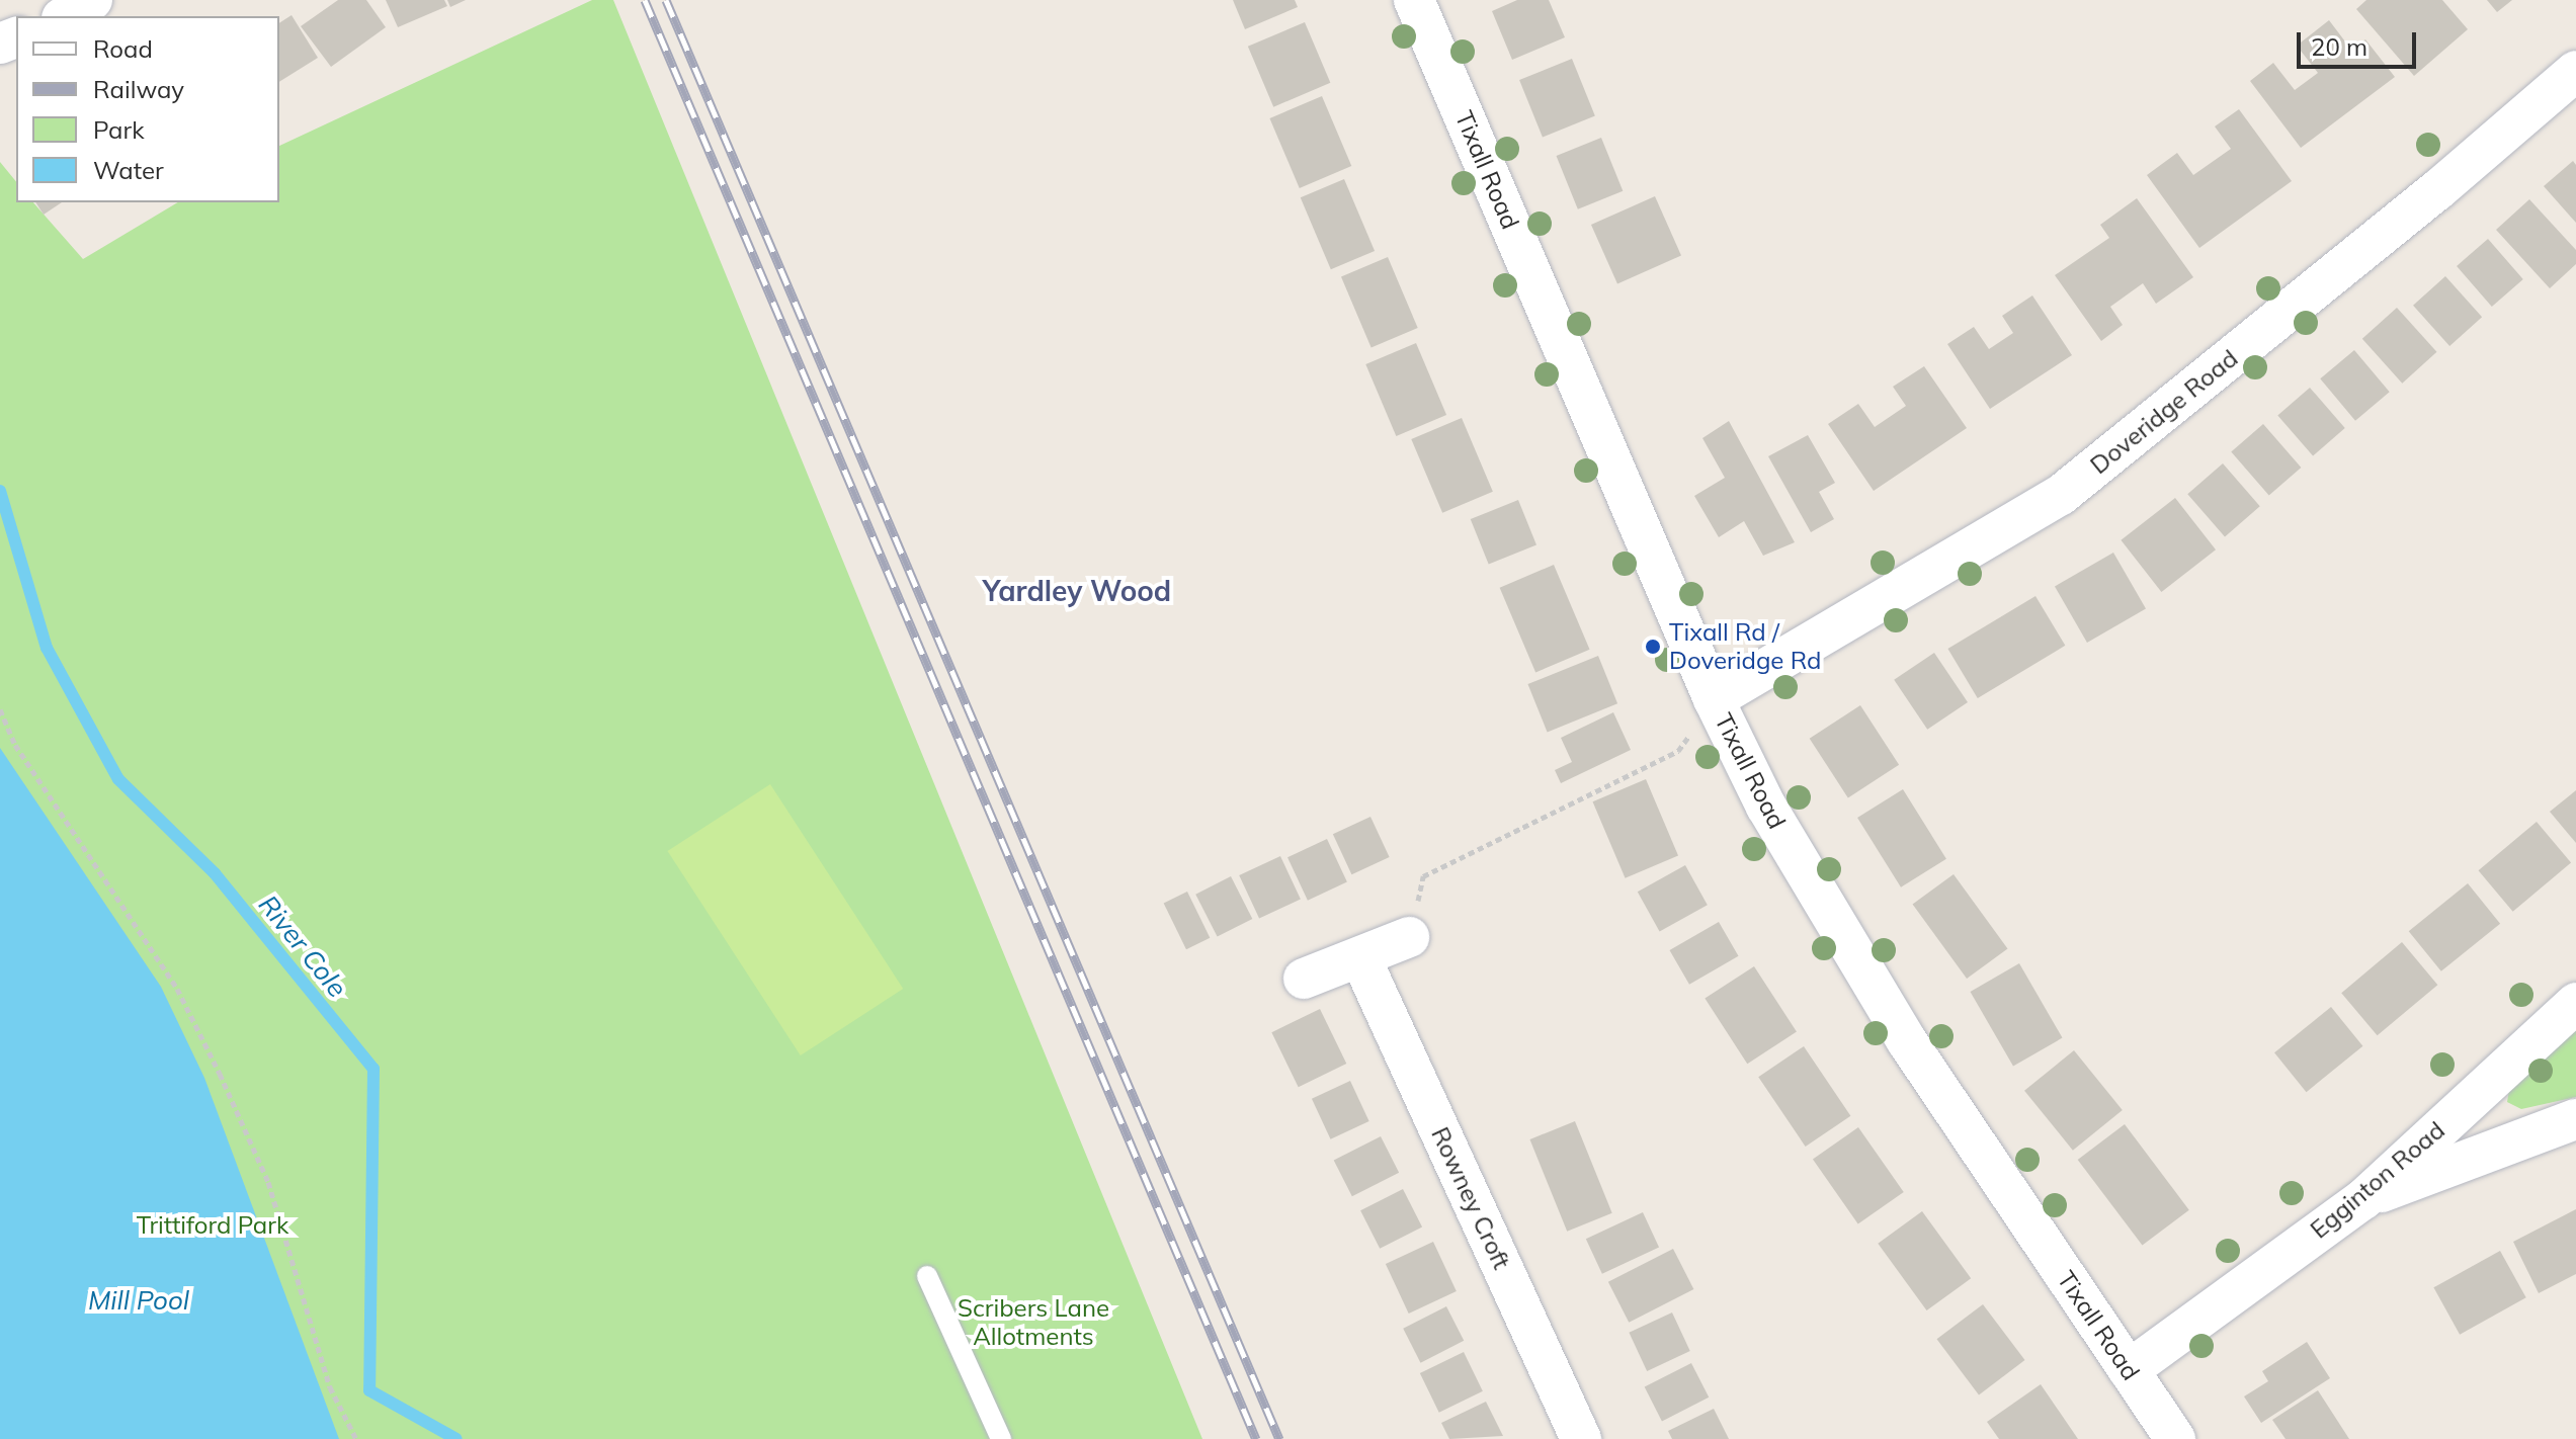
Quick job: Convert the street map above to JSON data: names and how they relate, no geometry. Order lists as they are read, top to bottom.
{
  "streets": {
    "street": [
      "Tixall Road",
      "Doveridge Road",
      "Egginton Road",
      "Rowney Croft"
    ]
  },
  "crossings": [
    ["Tixall Road", "Doveridge Road"],
    ["Tixall Road", "Egginton Road"]
  ],
  "districts": ["Yardley Wood"],
  "water": ["River Cole", "Mill Pool"],
  "parks": ["Trittiford Park", "Scribers Lane Allotments"],
  "places": ["Tixall Rd / Doveridge Rd"],
  "legend": [
    "Road",
    "Railway",
    "Park",
    "Water"
  ],
  "scale_bar": "20 m"
}
